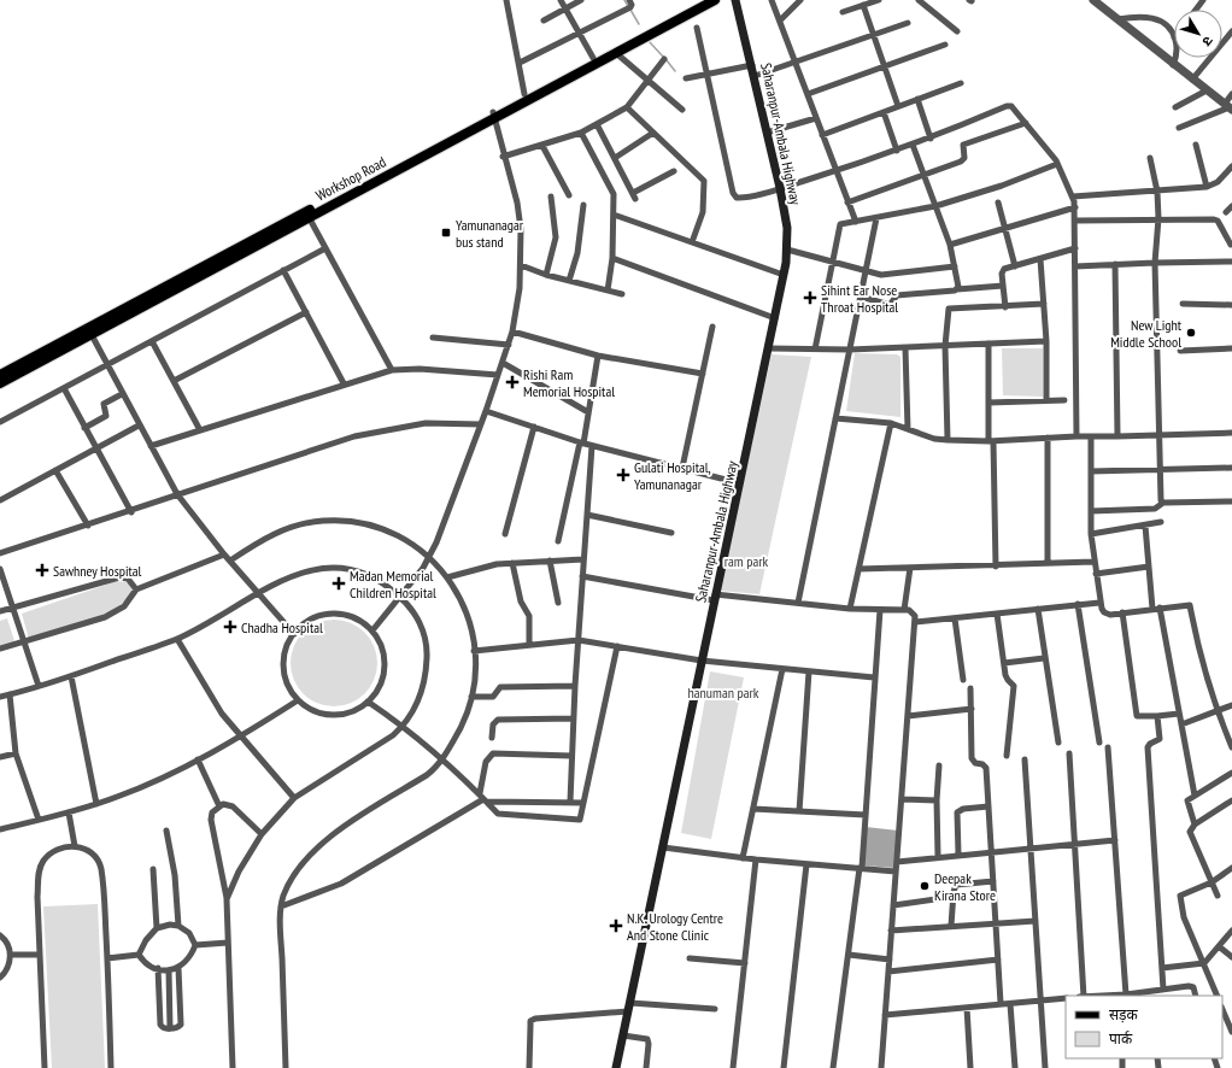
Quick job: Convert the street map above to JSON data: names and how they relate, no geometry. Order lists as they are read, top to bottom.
{
  "streets": {
    "main road": ["Saharanpur-Ambala Highway", "Workshop Road"]
  },
  "parks": ["ram park", "hanuman park"],
  "places": {
    "transit": ["Yamunanagar bus stand"],
    "health": [
      "Sihint Ear Nose Throat Hospital",
      "Rishi Ram Memorial Hospital",
      "Gulati Hospital, Yamunanagar",
      "Sawhney Hospital",
      "Madan Memorial Children Hospital",
      "Chadha Hospital",
      "N.K. Urology Centre And Stone Clinic"
    ],
    "other": ["New Light Middle School", "Deepak Kirana Store"]
  },
  "legend": ["सड़क", "पार्क"],
  "north": "bottom right"
}
